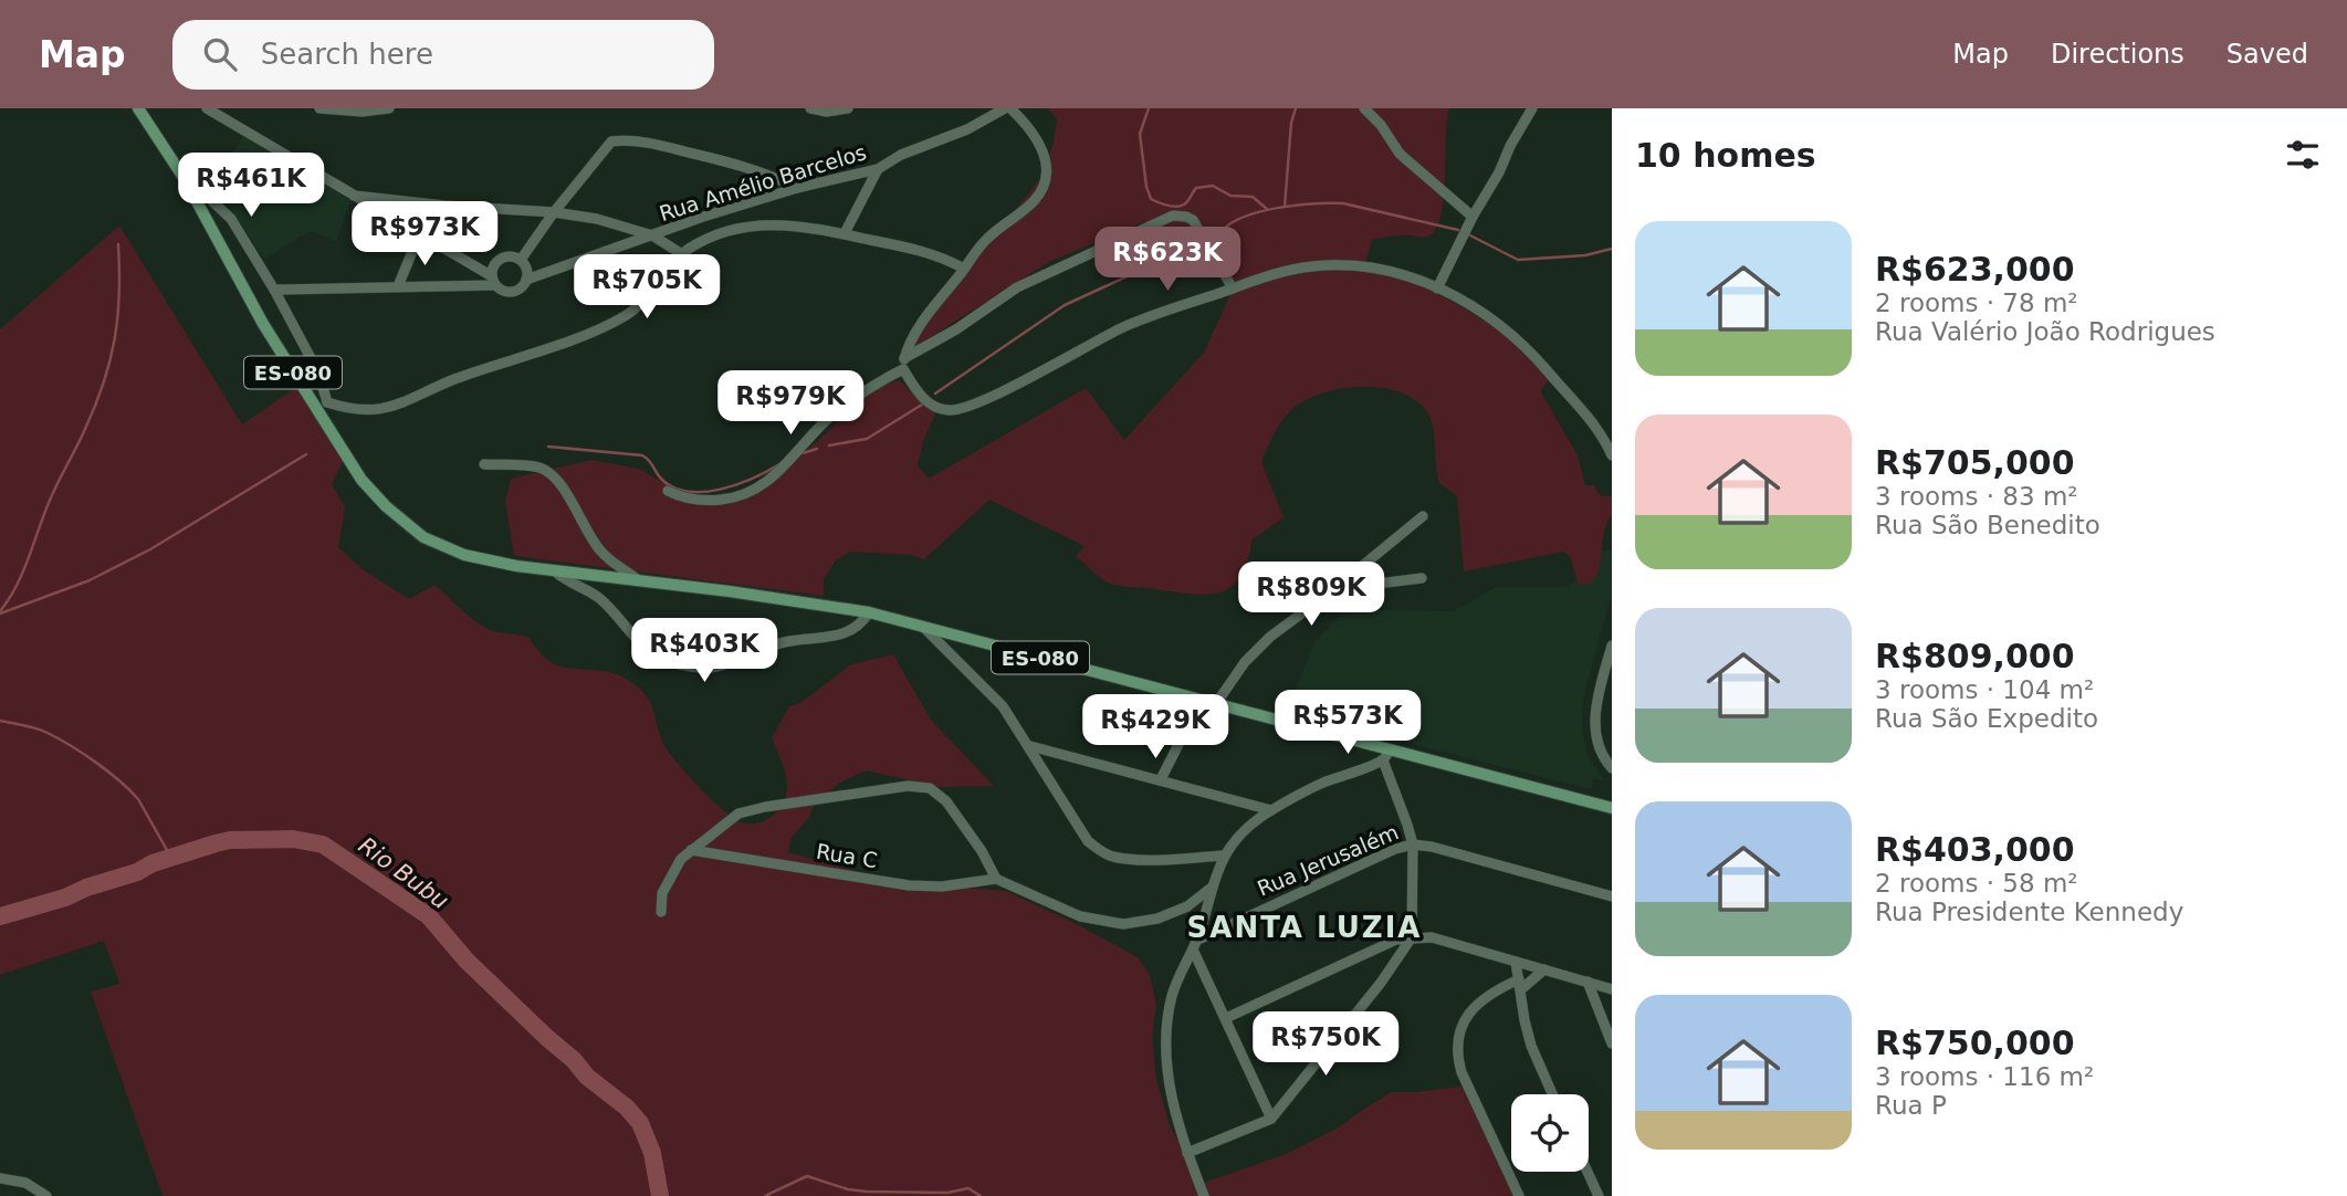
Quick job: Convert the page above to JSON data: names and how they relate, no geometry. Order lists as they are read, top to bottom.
{
  "streets": {
    "main road": ["ES-080"],
    "street": ["Rua Amélio Barcelos", "Rua C", "Rua Jerusalém"]
  },
  "districts": ["SANTA LUZIA"],
  "water": ["Rio Bubu"],
  "page": {
    "header": "Map",
    "search": "Search here",
    "nav": ["Map", "Directions", "Saved"],
    "heading": "10 homes",
    "price": [
      "R$461K",
      "R$973K",
      "R$623K",
      "R$705K",
      "R$979K",
      "R$809K",
      "R$403K",
      "R$573K",
      "R$429K",
      "R$750K"
    ],
    "list": [
      {
        "name": "R$623,000",
        "note": "2 rooms · 78 m² · Rua Valério João Rodrigues"
      },
      {
        "name": "R$705,000",
        "note": "3 rooms · 83 m² · Rua São Benedito"
      },
      {
        "name": "R$809,000",
        "note": "3 rooms · 104 m² · Rua São Expedito"
      },
      {
        "name": "R$403,000",
        "note": "2 rooms · 58 m² · Rua Presidente Kennedy"
      },
      {
        "name": "R$750,000",
        "note": "3 rooms · 116 m² · Rua P"
      }
    ]
  }
}
